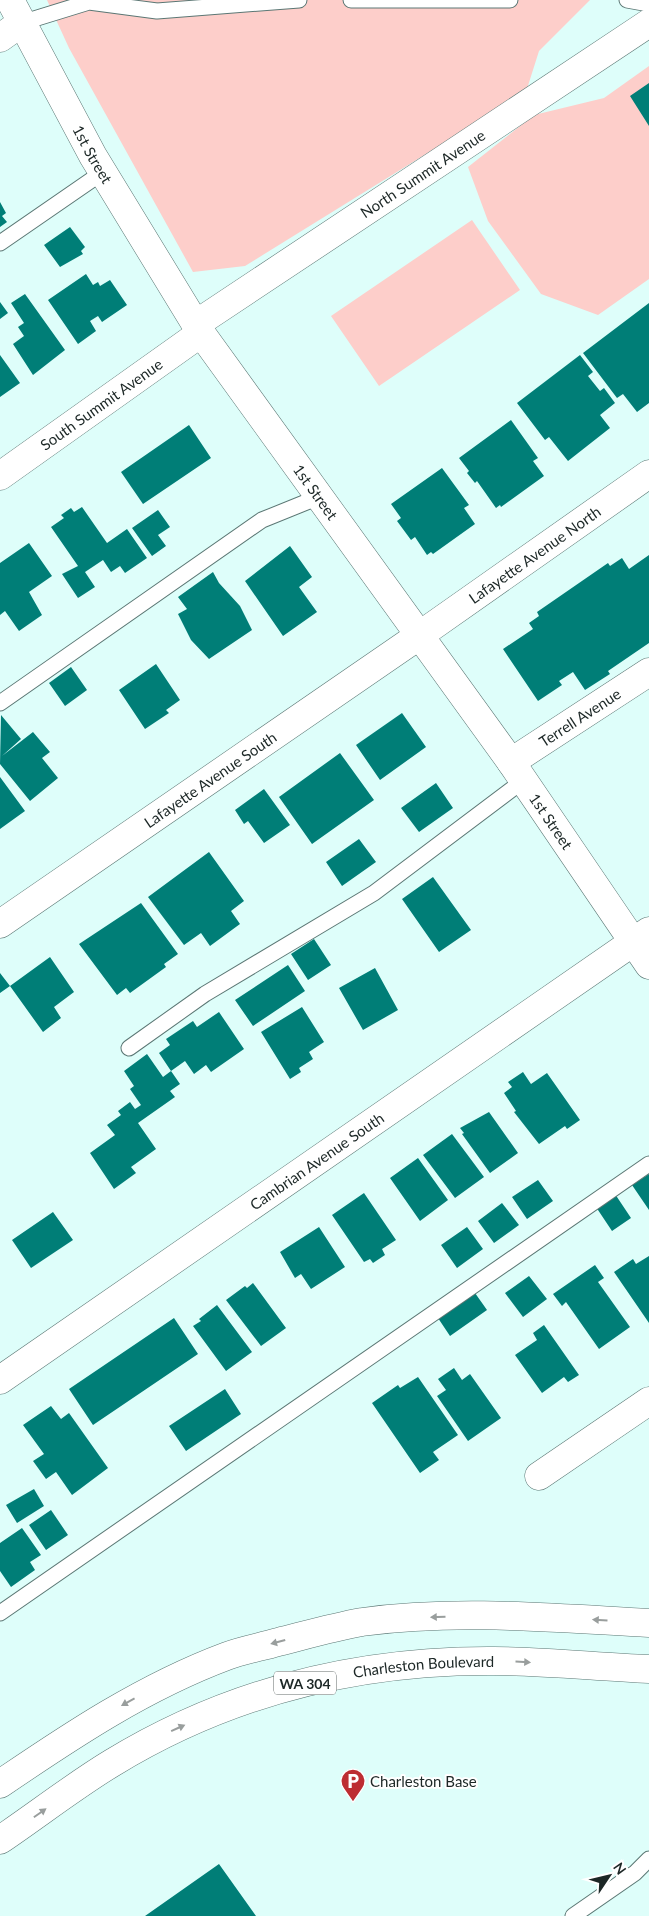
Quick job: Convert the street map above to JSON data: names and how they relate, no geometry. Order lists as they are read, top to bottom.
{
  "streets": {
    "main road": [
      "1st Street",
      "North Summit Avenue",
      "South Summit Avenue",
      "Lafayette Avenue North",
      "Terrell Avenue",
      "Lafayette Avenue South",
      "Cambrian Avenue South",
      "Charleston Boulevard",
      "WA 304"
    ]
  },
  "crossings": [
    ["1st Street", "North Summit Avenue"],
    ["1st Street", "South Summit Avenue"],
    ["1st Street", "Lafayette Avenue North"],
    ["1st Street", "Terrell Avenue"],
    ["1st Street", "Lafayette Avenue South"],
    ["1st Street", "Cambrian Avenue South"],
    ["North Summit Avenue", "South Summit Avenue"],
    ["Lafayette Avenue North", "Lafayette Avenue South"]
  ],
  "places": {
    "parking": ["Charleston Base"]
  },
  "north": "top right"
}
